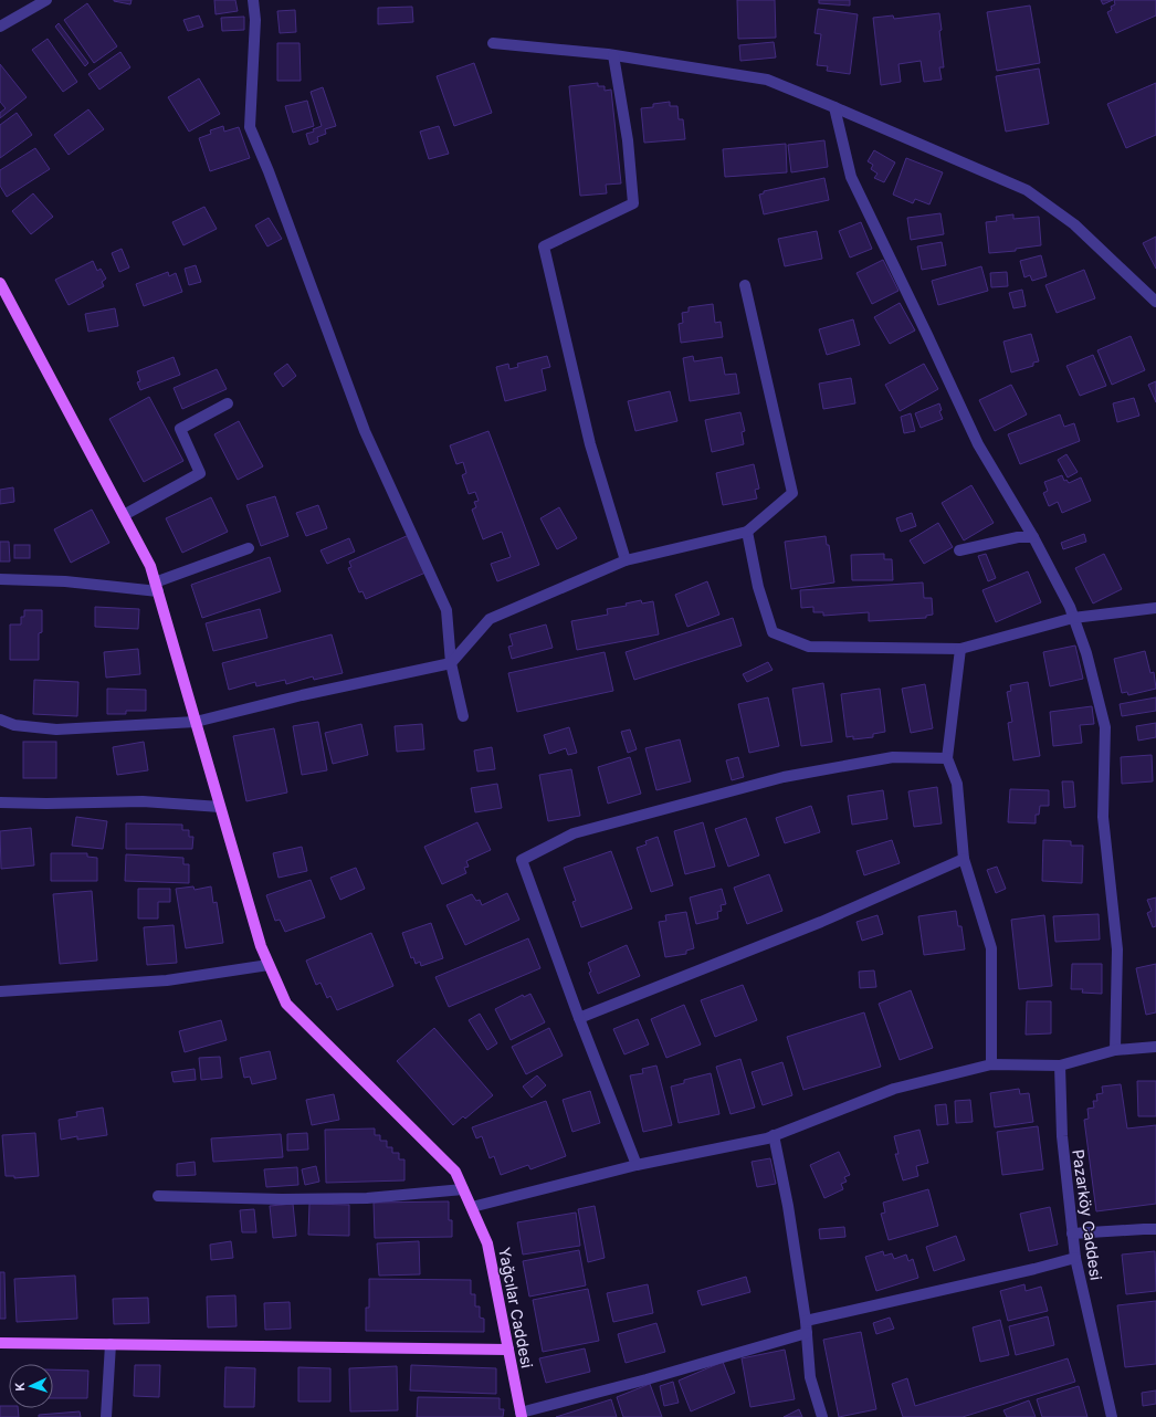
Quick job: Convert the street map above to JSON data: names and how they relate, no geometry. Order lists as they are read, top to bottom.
{
  "streets": {
    "main road": ["Yağcılar Caddesi"],
    "street": ["Pazarköy Caddesi"]
  },
  "north": "left"
}
